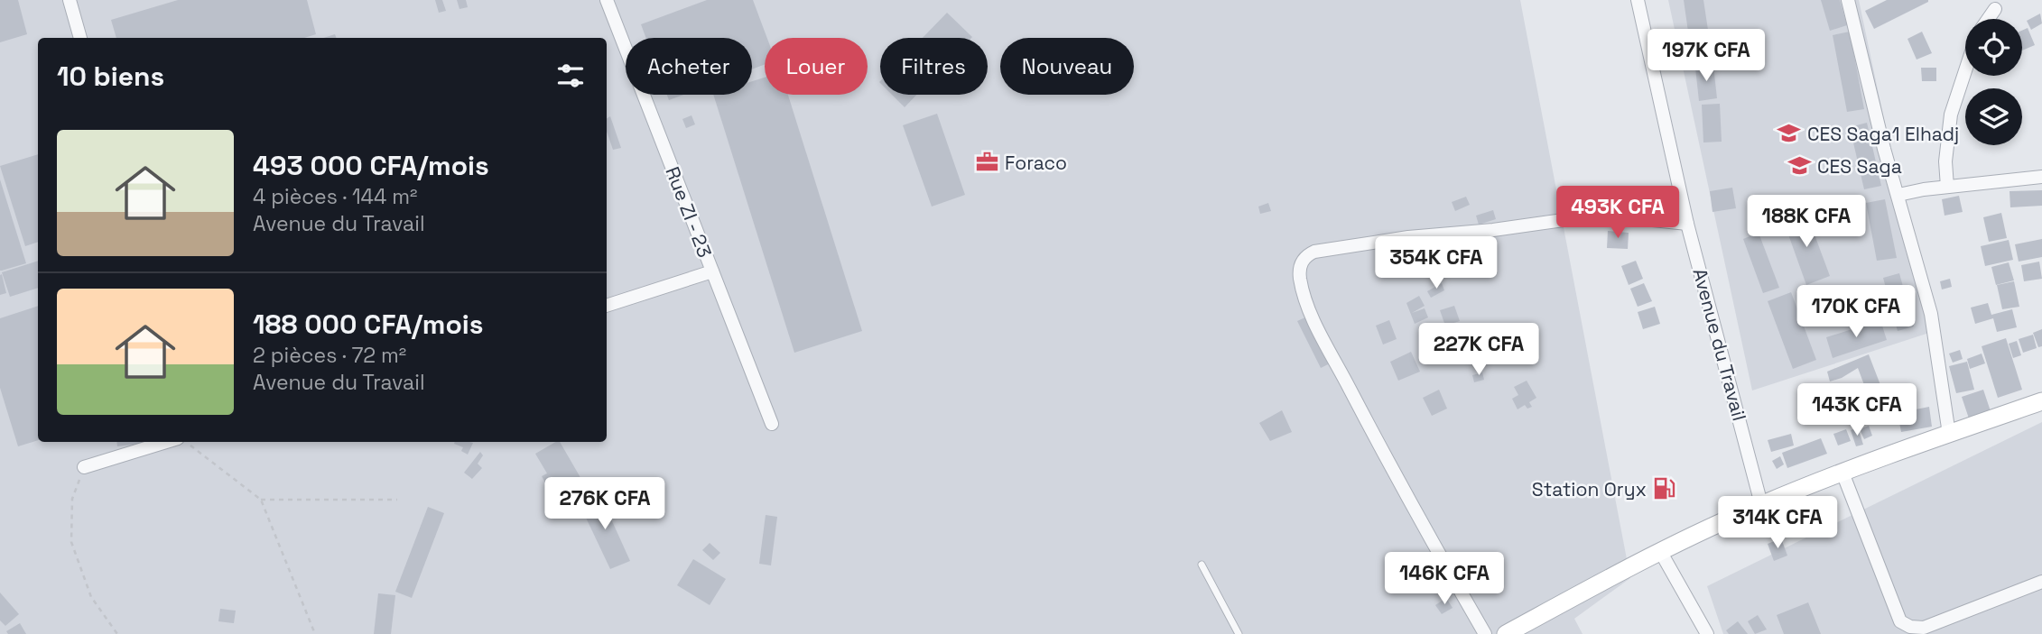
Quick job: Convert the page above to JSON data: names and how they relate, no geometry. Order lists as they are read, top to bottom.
{
  "streets": {
    "street": ["Rue ZI - 23", "Avenue du Travail"]
  },
  "places": {
    "school or university": ["CES Saga1 Elhadj", "CES Saga"],
    "office": ["Foraco"],
    "fuel station": ["Station Oryx"]
  },
  "page": {
    "price": [
      "197K CFA",
      "493K CFA",
      "188K CFA",
      "354K CFA",
      "170K CFA",
      "227K CFA",
      "143K CFA",
      "276K CFA",
      "314K CFA",
      "146K CFA"
    ],
    "chip": [
      "Acheter",
      "Louer",
      "Filtres",
      "Nouveau"
    ],
    "heading": "10 biens",
    "list": [
      {
        "name": "493 000 CFA/mois",
        "note": "4 pièces · 144 m² · Avenue du Travail"
      },
      {
        "name": "188 000 CFA/mois",
        "note": "2 pièces · 72 m² · Avenue du Travail"
      }
    ]
  }
}
